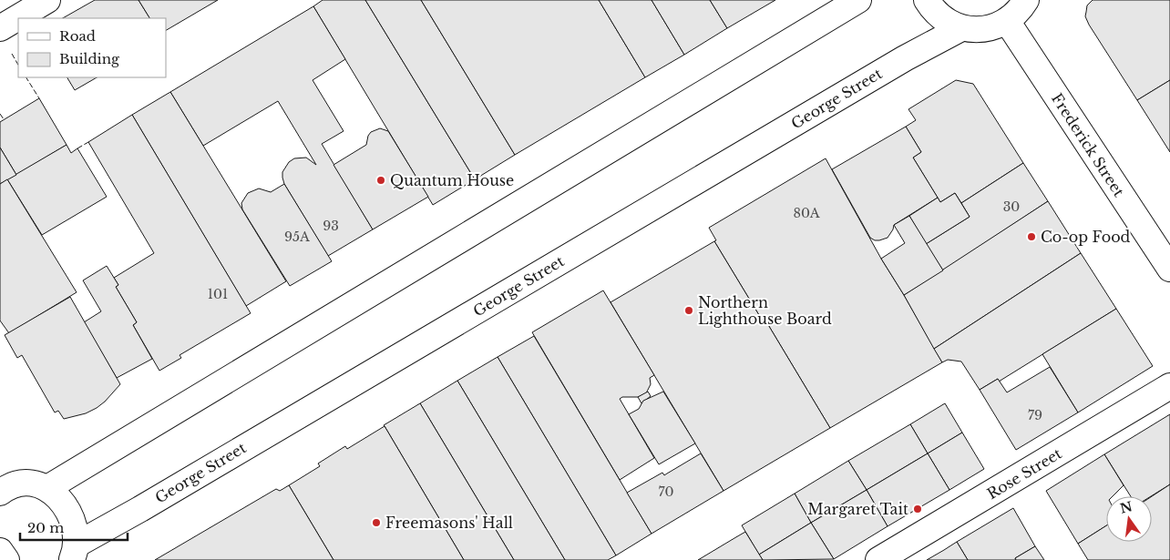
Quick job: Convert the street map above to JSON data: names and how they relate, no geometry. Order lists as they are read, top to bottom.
{
  "streets": {
    "street": ["George Street", "Frederick Street", "Rose Street"]
  },
  "places": [
    "Quantum House",
    "Co-op Food",
    "Northern Lighthouse Board",
    "Margaret Tait",
    "Freemasons' Hall"
  ],
  "house_numbers": [
    "30",
    "80A",
    "93",
    "95A",
    "101",
    "79",
    "70"
  ],
  "legend": ["Road", "Building"],
  "scale_bar": "20 m",
  "north": "top"
}
